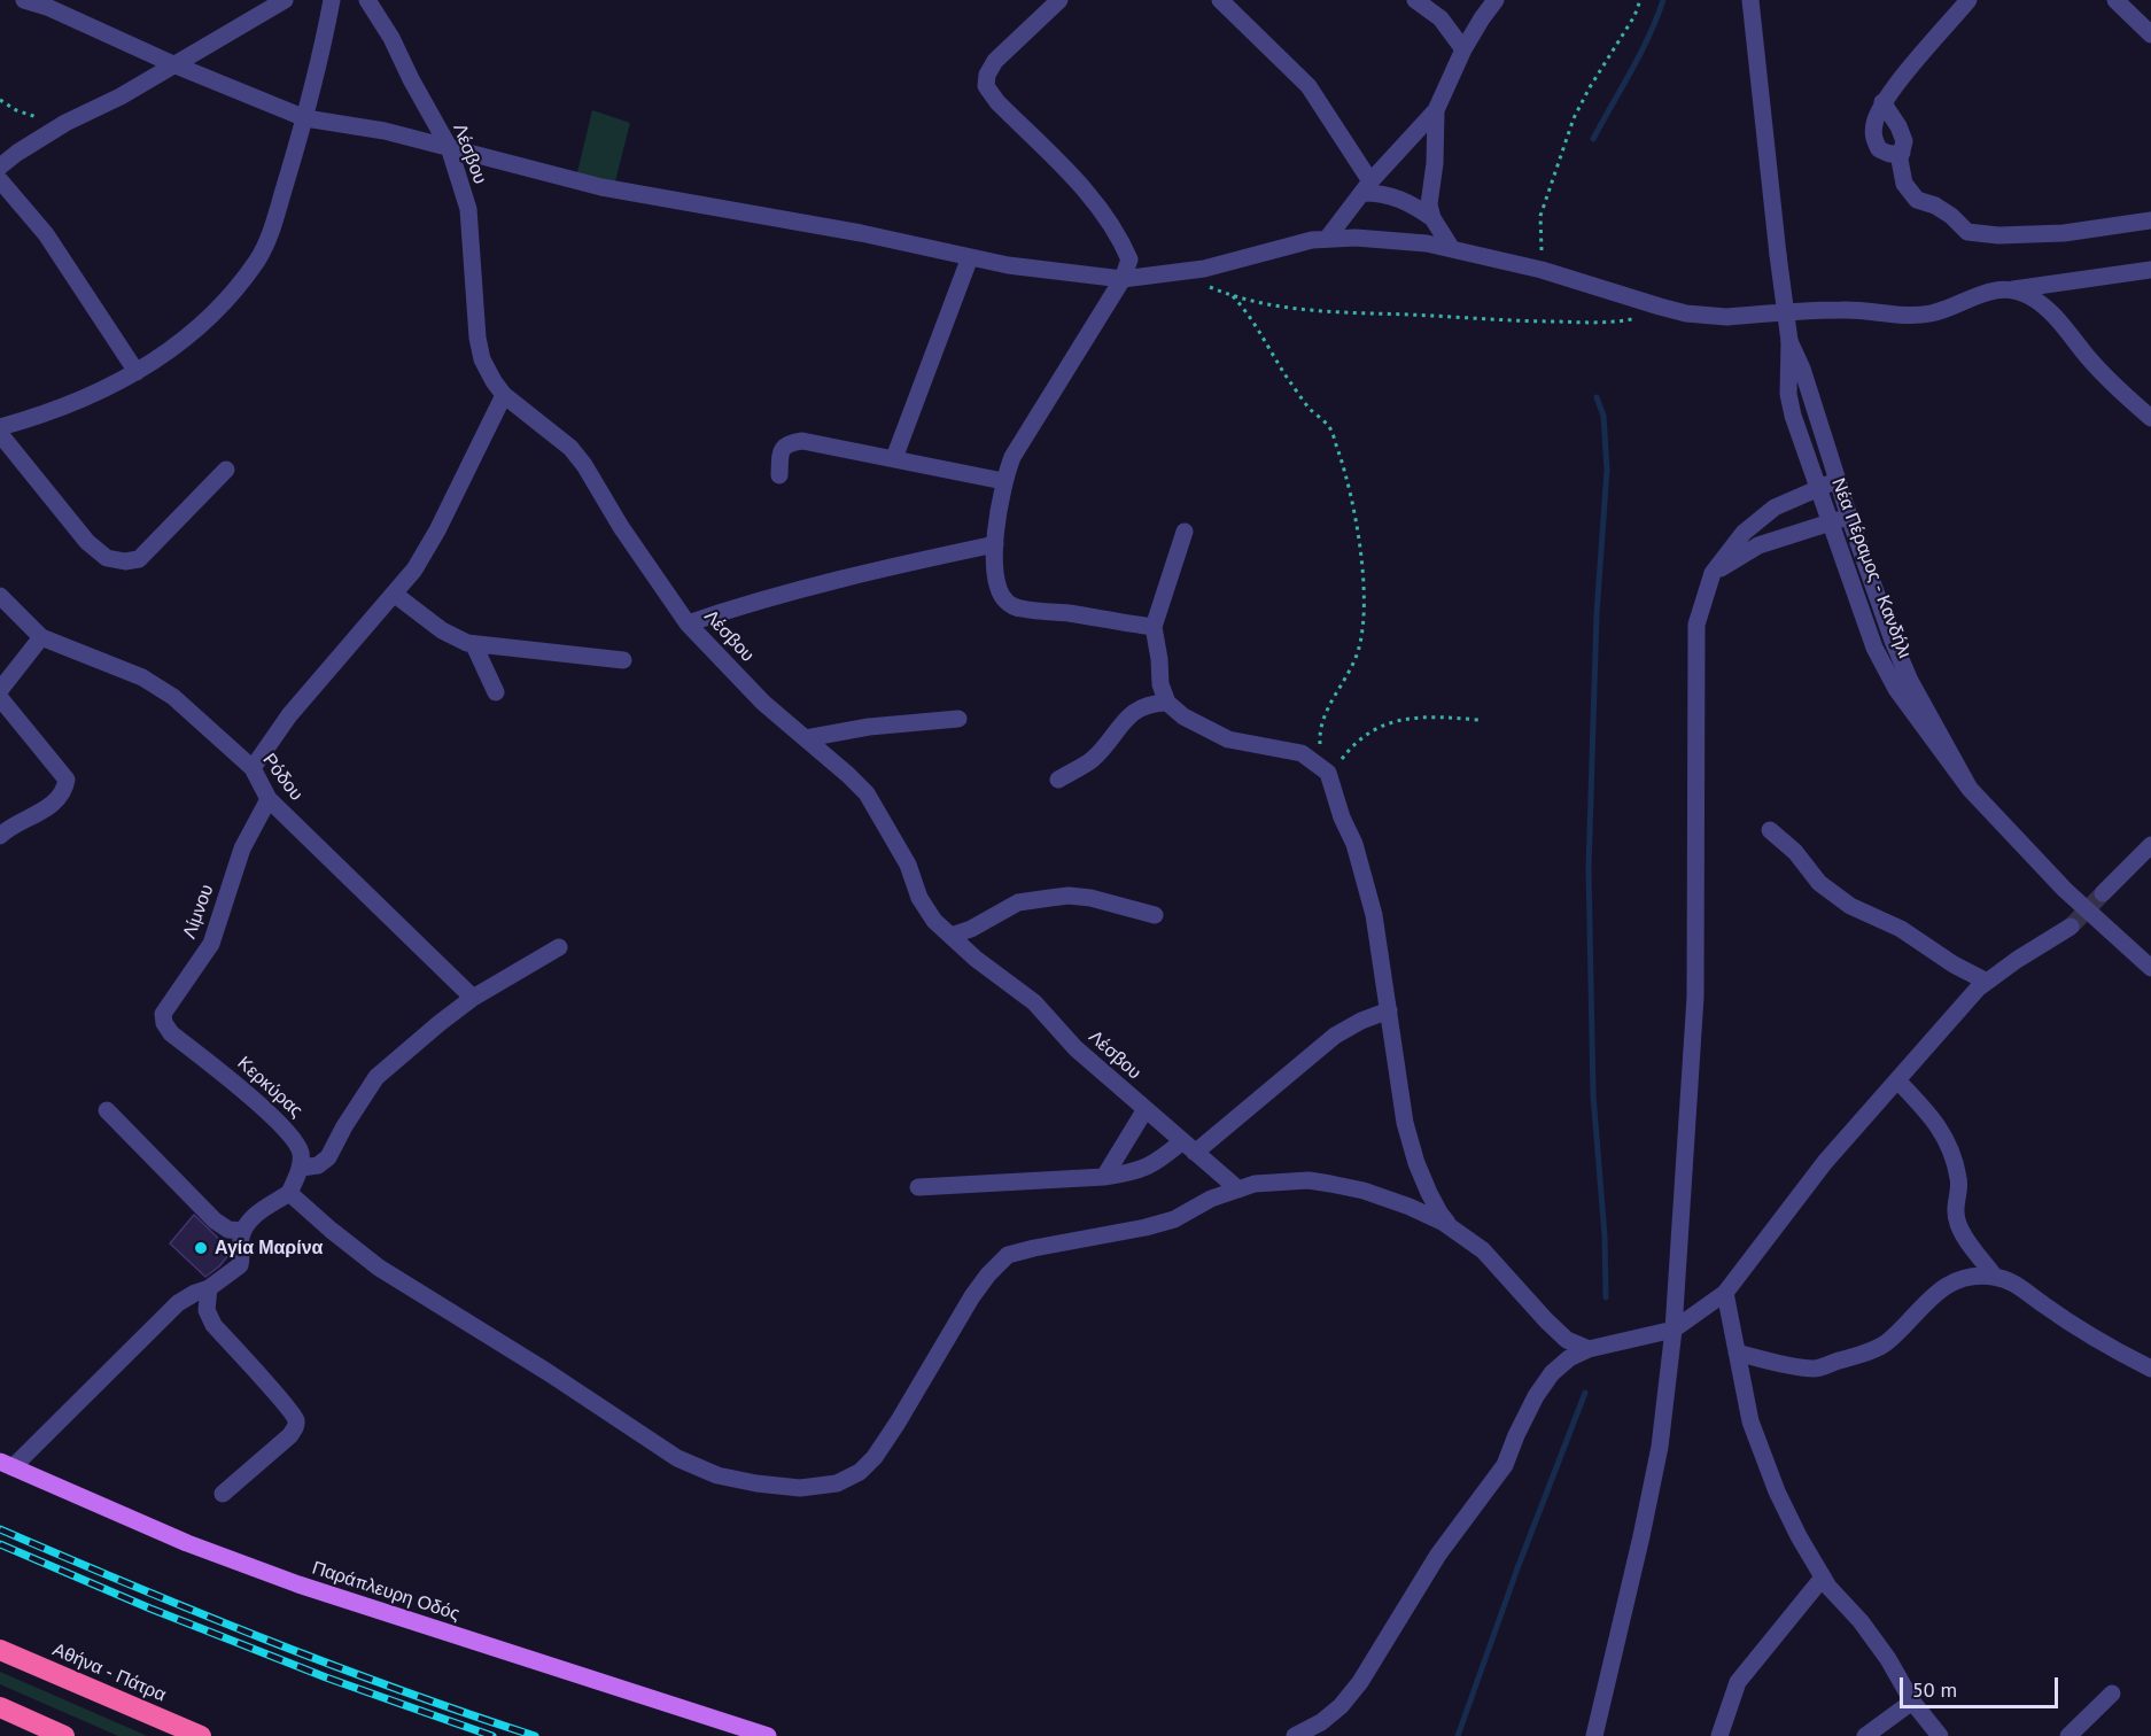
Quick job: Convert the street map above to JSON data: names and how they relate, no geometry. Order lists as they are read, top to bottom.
{
  "streets": {
    "highway": ["Αθήνα - Πάτρα"],
    "main road": ["Παράπλευρη Οδός"],
    "street": [
      "Λέσβου",
      "Νέα Πέραμος - Κανδήλι",
      "Ρόδου",
      "Λίμνου",
      "Κερκύρας"
    ]
  },
  "crossings": [
    ["Ρόδου", "Λίμνου"],
    ["Λίμνου", "Κερκύρας"]
  ],
  "places": ["Αγία Μαρίνα"],
  "scale_bar": "50 m"
}
